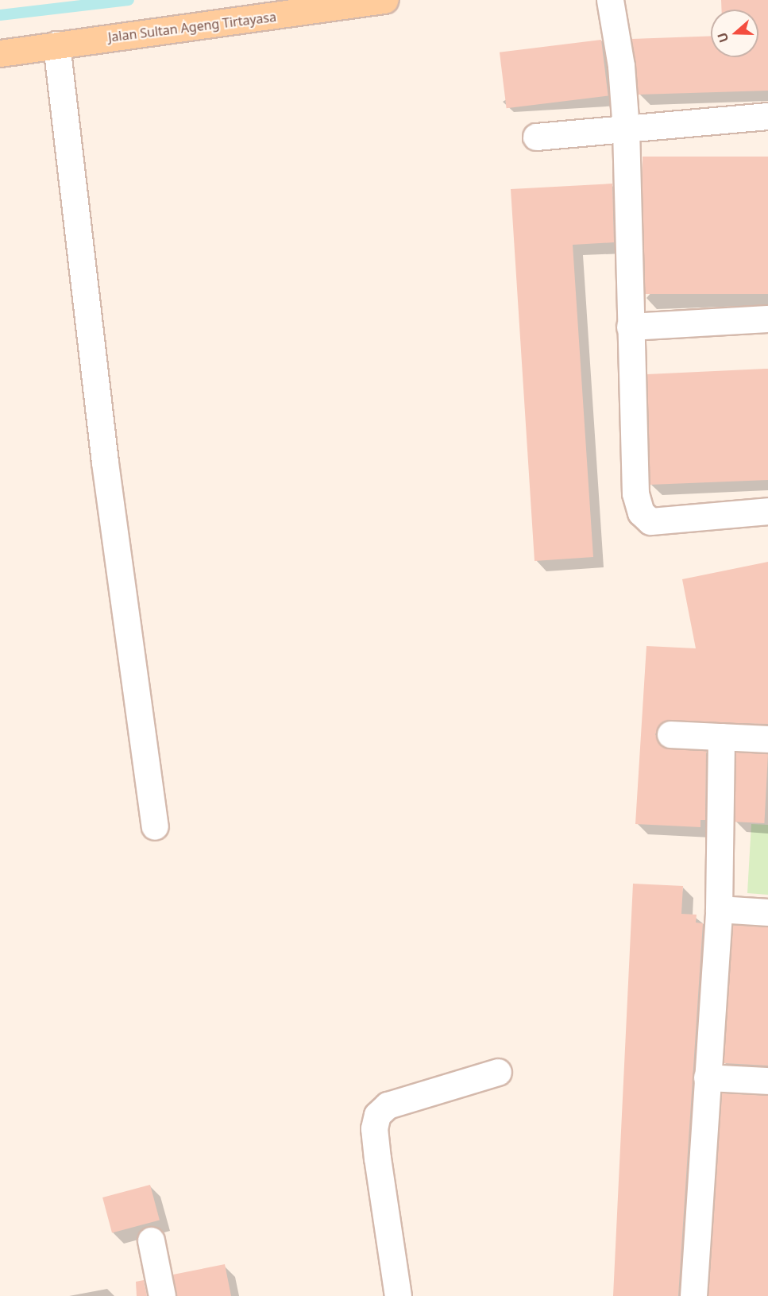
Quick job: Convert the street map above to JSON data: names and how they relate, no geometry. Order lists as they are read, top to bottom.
{
  "streets": {
    "main road": ["Jalan Sultan Ageng Tirtayasa"]
  },
  "north": "left"
}
